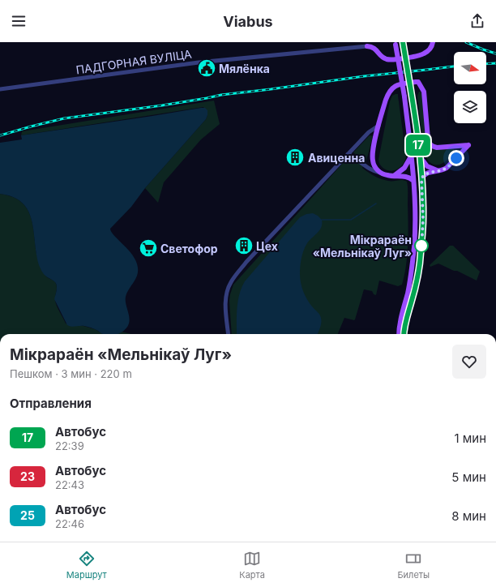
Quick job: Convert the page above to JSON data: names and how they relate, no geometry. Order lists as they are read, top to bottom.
{
  "streets": {
    "street": ["ПАДГОРНАЯ ВУЛІЦА"]
  },
  "places": {
    "public building": ["Мялёнка"],
    "building": ["Авиценна", "Цех"],
    "other": ["Мікрараён «Мельнікаў Луг»"],
    "supermarket": ["Светофор"]
  },
  "lines": ["bus line 17"],
  "north": "right",
  "page": {
    "header": "Viabus",
    "on_map": "17",
    "heading": [
      ["Мікрараён «Мельнікаў Луг»", "Пешком · 3 мин · 220 m"],
      "Отправления"
    ],
    "list": [
      {
        "mark": "17",
        "name": "Автобус",
        "note": "22:39",
        "value": "1 мин"
      },
      {
        "mark": "23",
        "name": "Автобус",
        "note": "22:43",
        "value": "5 мин"
      },
      {
        "mark": "25",
        "name": "Автобус",
        "note": "22:46",
        "value": "8 мин"
      }
    ],
    "tabs": ["Маршрут", "Карта", "Билеты"]
  }
}
